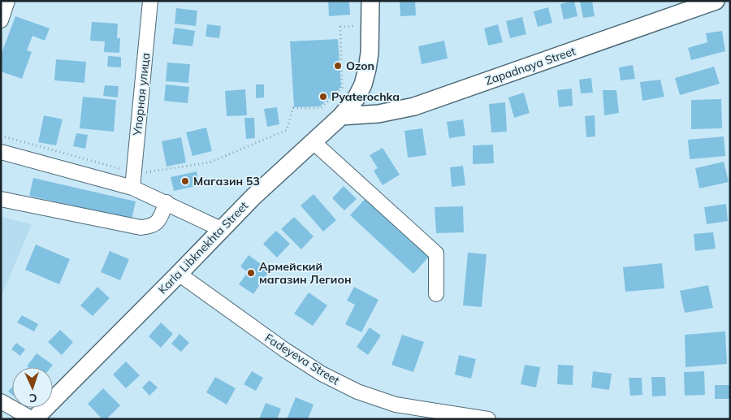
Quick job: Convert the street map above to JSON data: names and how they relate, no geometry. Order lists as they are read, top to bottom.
{
  "streets": {
    "main road": ["Zapadnaya Street", "Karla Libknekhta Street"],
    "street": ["Упорная улица", "Fadeyeva Street"]
  },
  "crossings": [
    ["Zapadnaya Street", "Karla Libknekhta Street"],
    ["Karla Libknekhta Street", "Fadeyeva Street"]
  ],
  "places": [
    "Ozon",
    "Pyaterochka",
    "Магазин 53",
    "Армейский магазин Легион"
  ],
  "north": "bottom"
}
